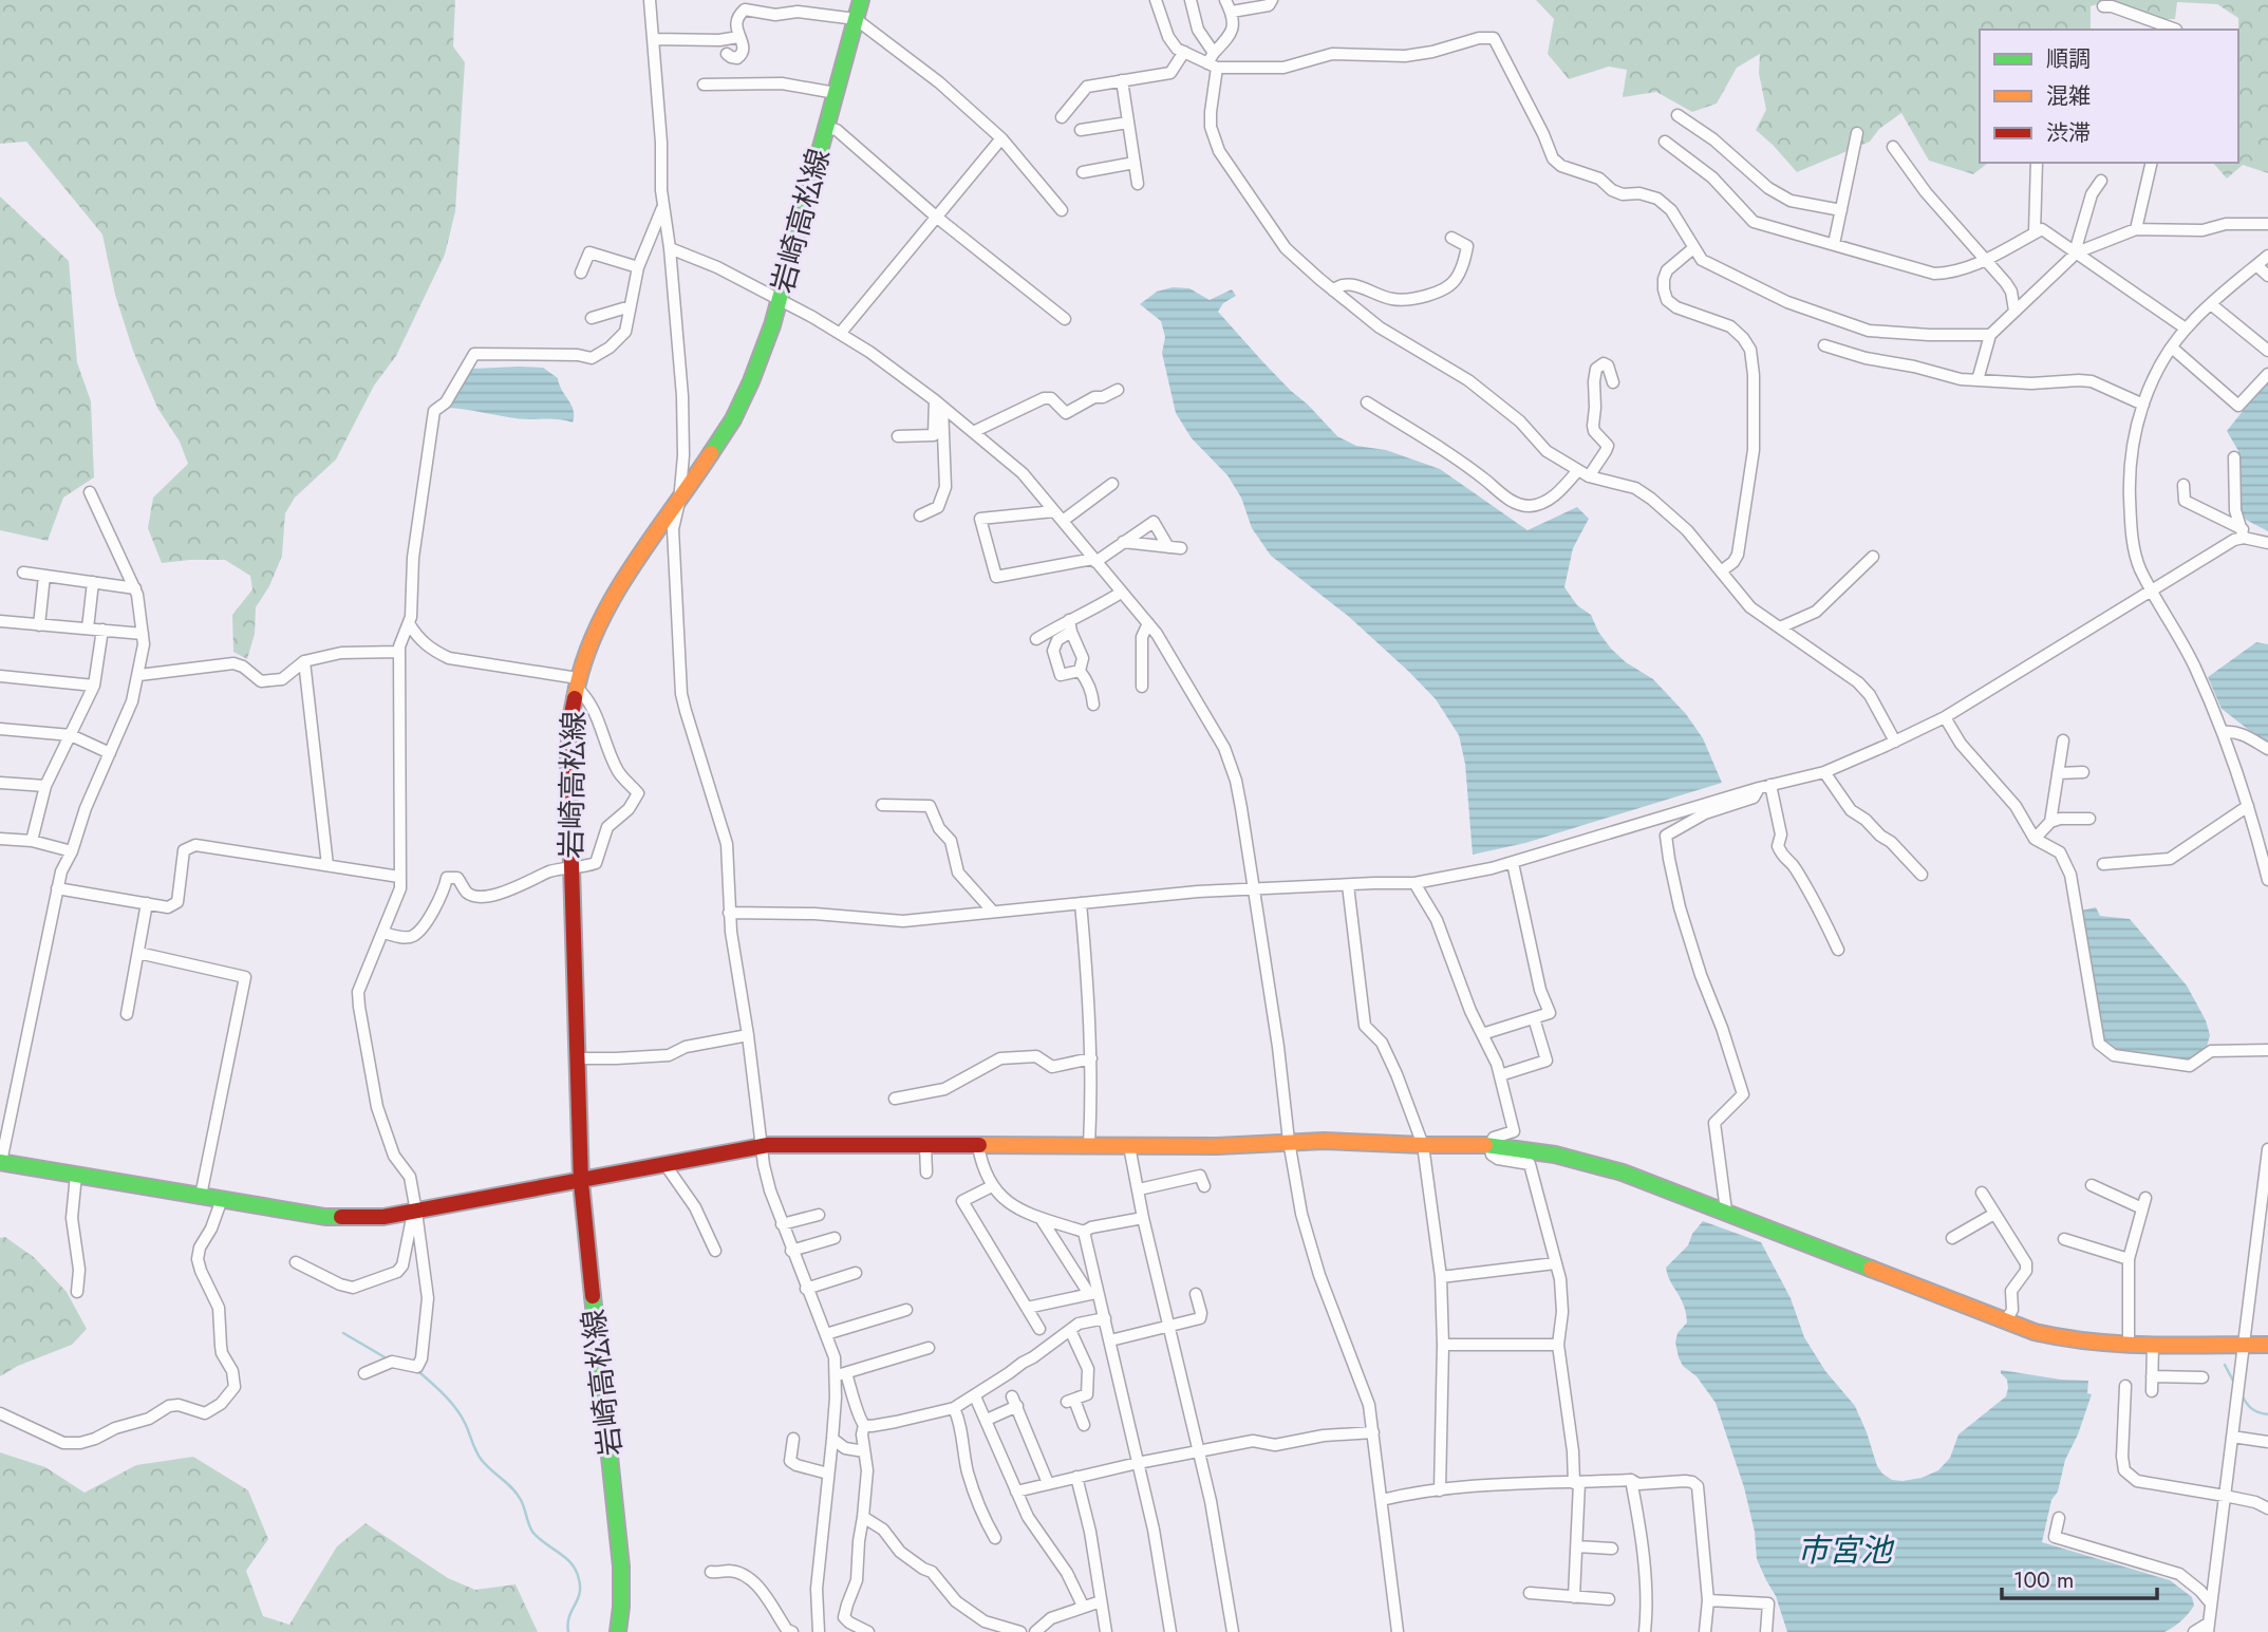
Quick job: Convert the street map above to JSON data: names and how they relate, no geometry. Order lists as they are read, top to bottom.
{
  "streets": {
    "street": ["岩崎高松線"]
  },
  "water": ["市宮池"],
  "legend": ["順調", "混雑", "渋滞"],
  "scale_bar": "100 m"
}
